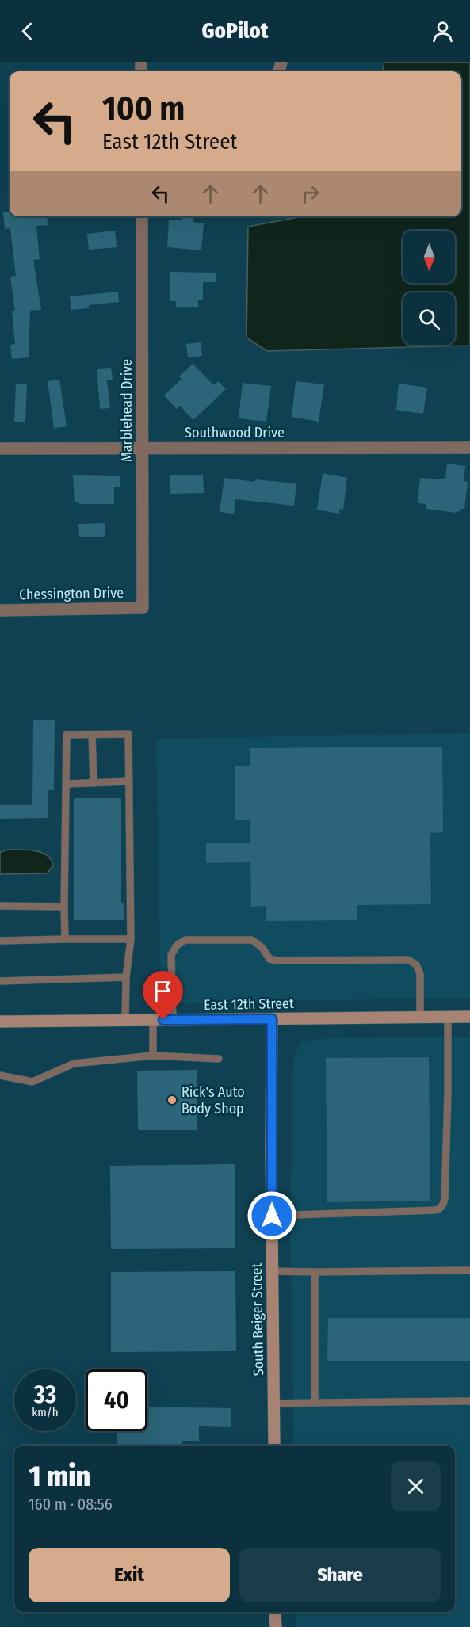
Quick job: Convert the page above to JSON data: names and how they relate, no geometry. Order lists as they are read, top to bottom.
{
  "streets": {
    "street": [
      "Marblehead Drive",
      "Southwood Drive",
      "Chessington Drive",
      "East 12th Street",
      "South Beiger Street"
    ]
  },
  "crossings": [
    ["Marblehead Drive", "Southwood Drive"],
    ["Marblehead Drive", "Chessington Drive"],
    ["East 12th Street", "South Beiger Street"]
  ],
  "places": ["Rick's Auto Body Shop"],
  "north": "bottom",
  "page": {
    "header": "GoPilot",
    "turn": ["100 m", "East 12th Street"],
    "speed": "33 km/h",
    "limit": "40",
    "heading": ["1 min", "160 m · 08:56"],
    "buttons": ["Exit", "Share"]
  }
}
